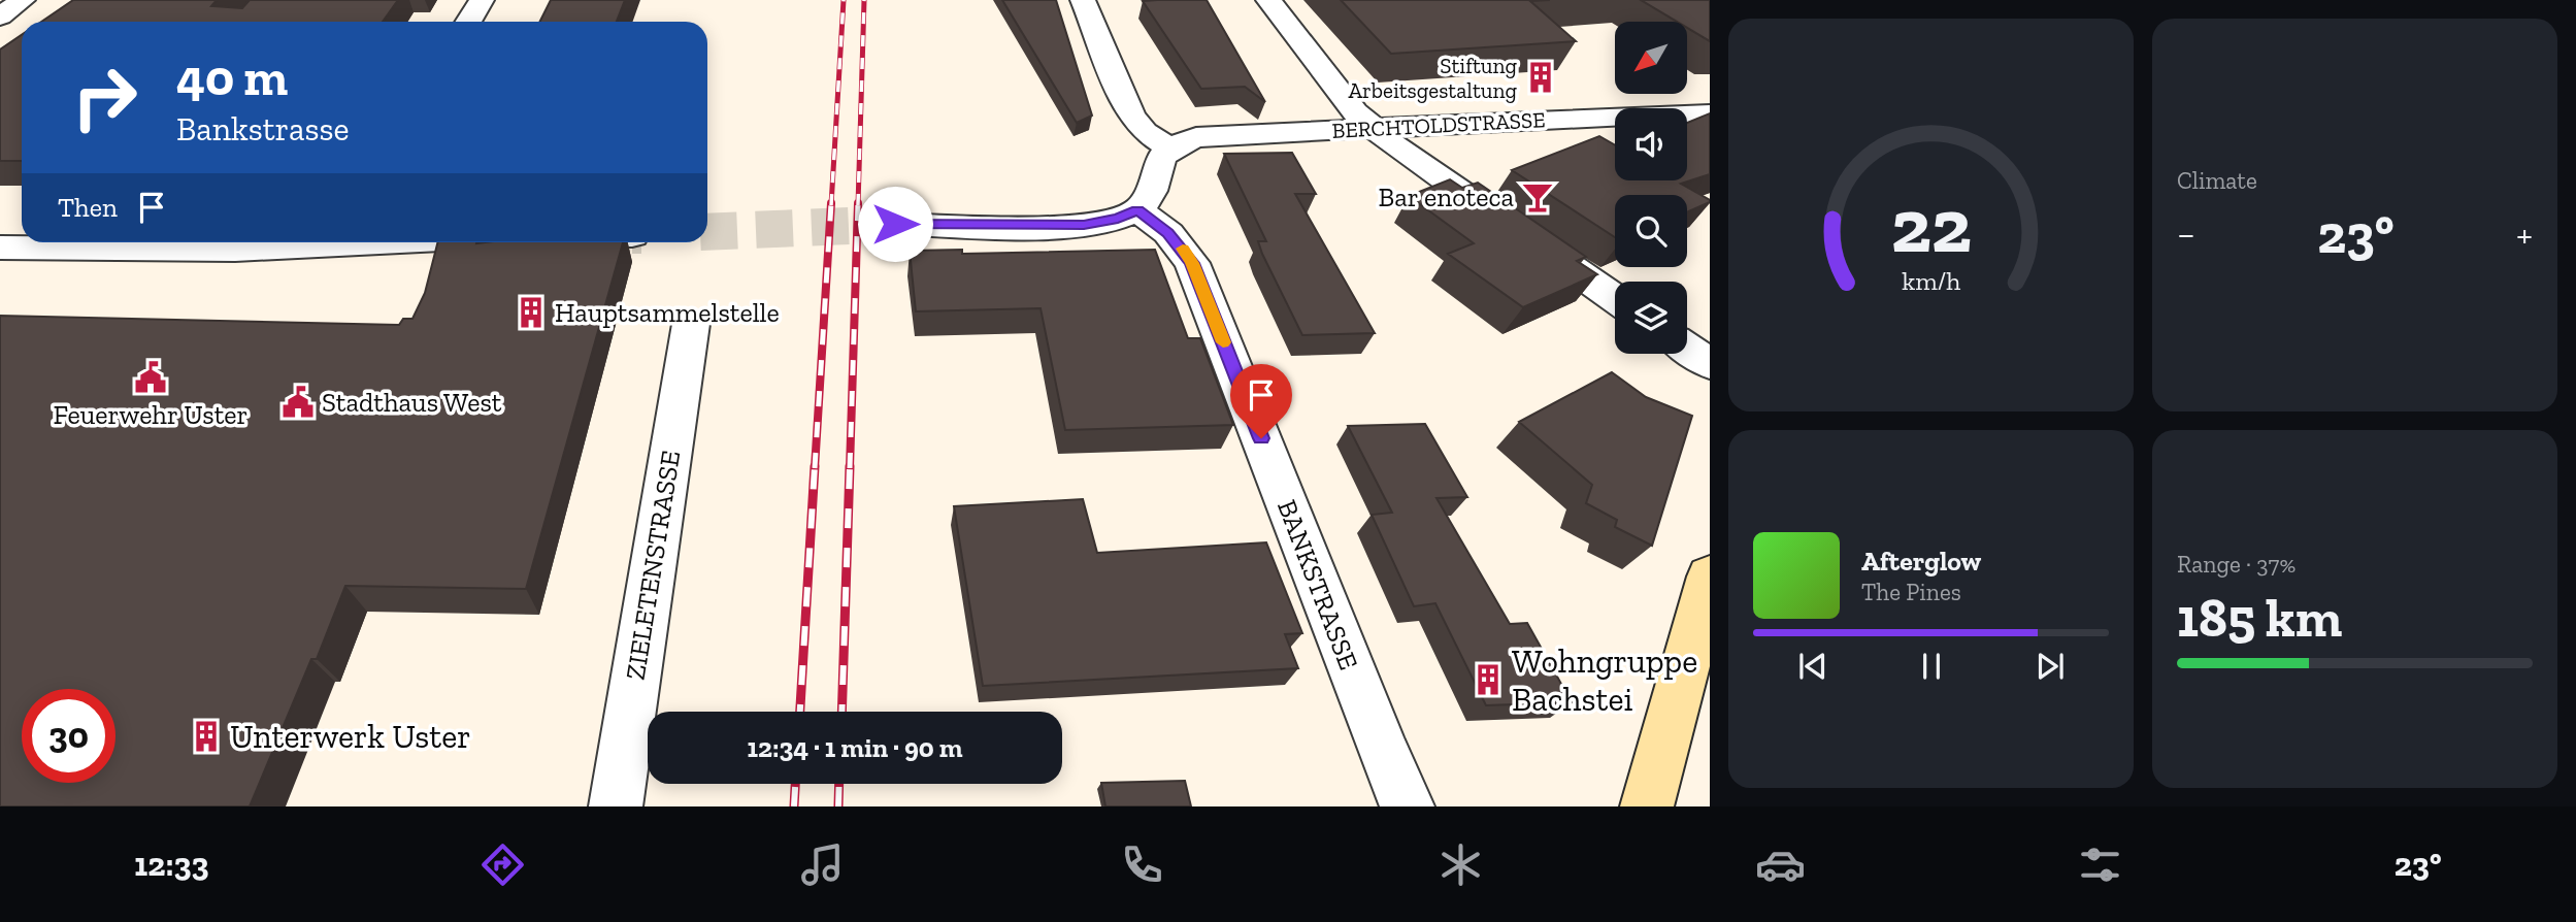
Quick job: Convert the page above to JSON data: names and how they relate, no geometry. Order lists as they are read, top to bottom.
{
  "streets": {
    "street": ["BERCHTOLDSTRASSE", "ZIELETENSTRASSE", "BANKSTRASSE"]
  },
  "places": {
    "building": [
      "Stiftung Arbeitsgestaltung",
      "Hauptsammelstelle",
      "Wohngruppe Bachstei",
      "Unterwerk Uster"
    ],
    "bar": ["Bar enoteca"],
    "public building": ["Feuerwehr Uster", "Stadthaus West"]
  },
  "north": "bottom left",
  "page": {
    "tile": [
      "Climate",
      ["Range · 37%", "185 km"]
    ],
    "turn": ["40 m", "Bankstrasse"],
    "then": "Then",
    "heat": ["−", "23°", "+"],
    "song": ["Afterglow", "The Pines"],
    "limit": "30",
    "trip": "12:34 · 1 min · 90 m",
    "tabs": ["12:33", "23°"],
    "gauge": ["22", "km/h"]
  }
}
